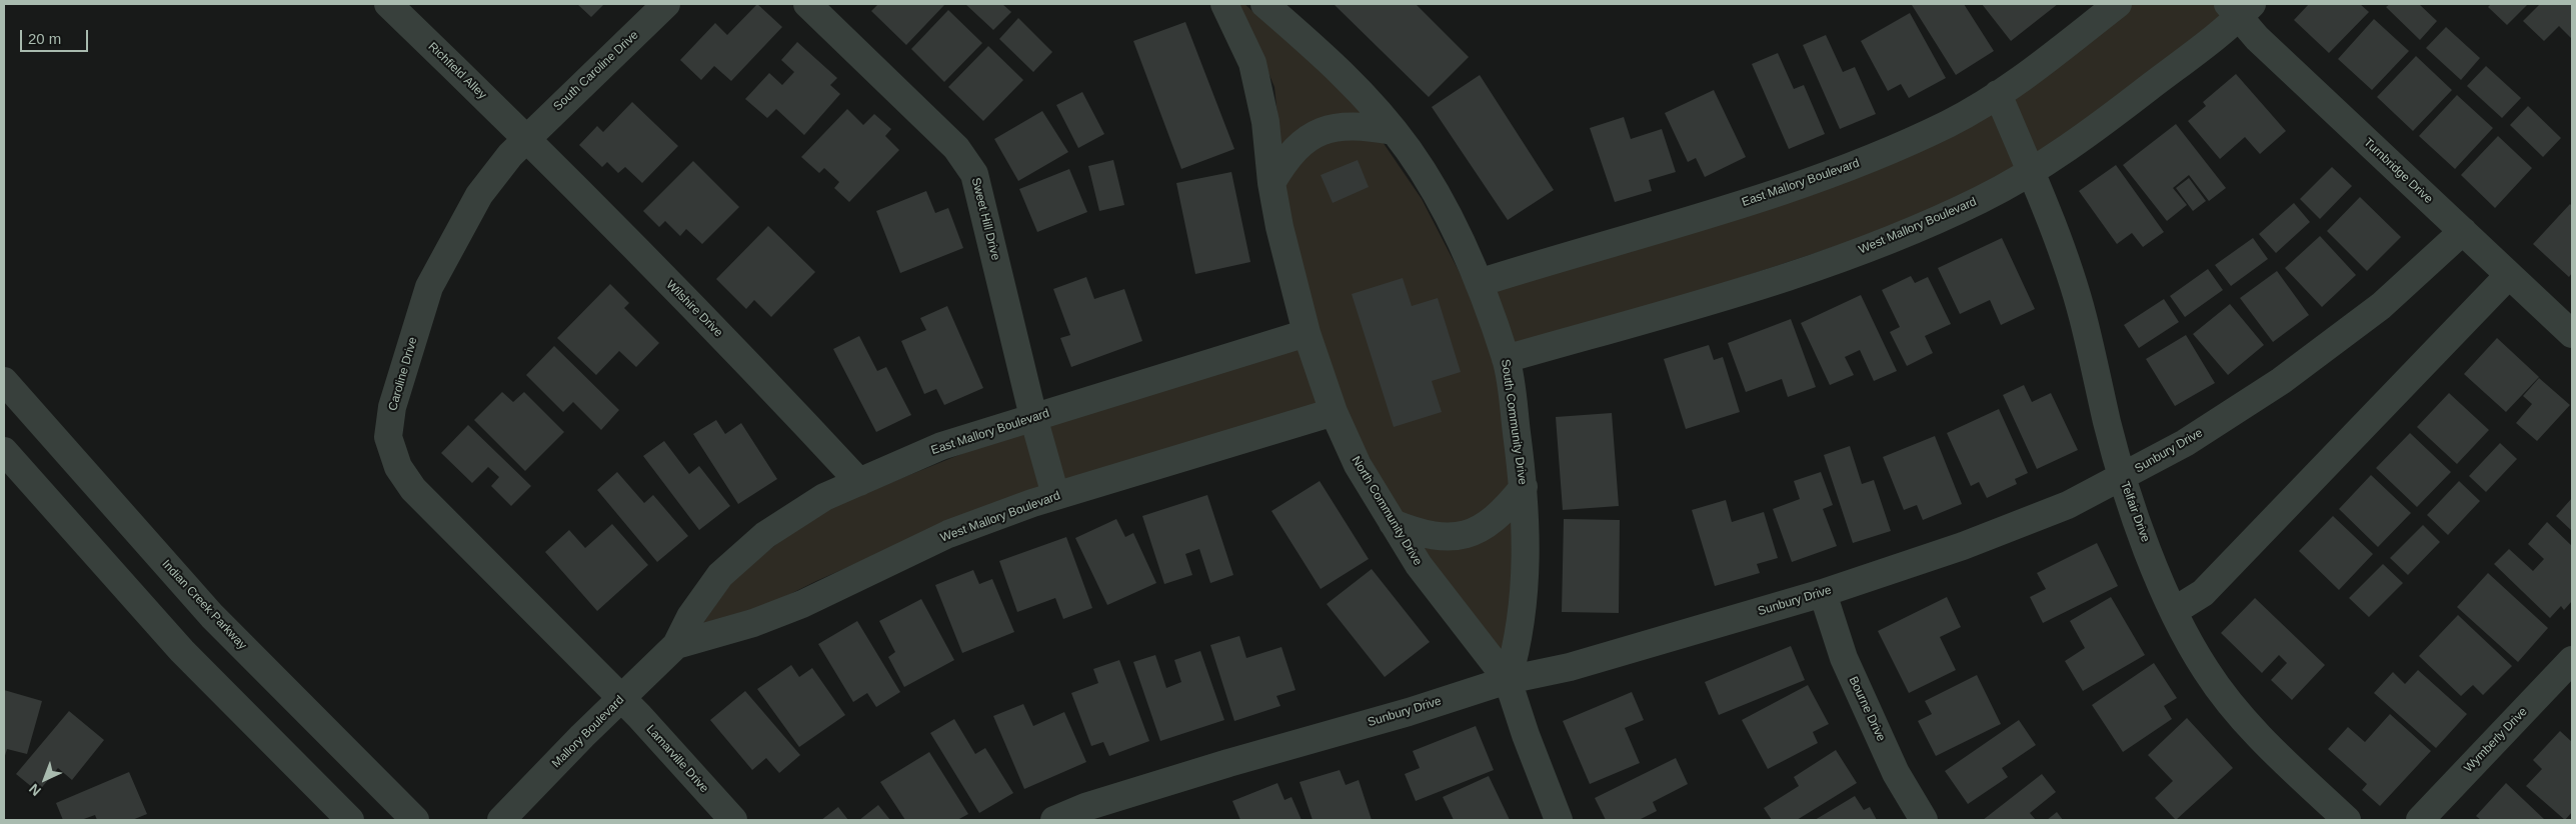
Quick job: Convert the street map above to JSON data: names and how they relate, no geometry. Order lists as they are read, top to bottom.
{
  "streets": {
    "street": [
      "Richfield Alley",
      "South Caroline Drive",
      "Turnbridge Drive",
      "East Mallory Boulevard",
      "Sweet Hill Drive",
      "West Mallory Boulevard",
      "Wilshire Drive",
      "Caroline Drive",
      "South Community Drive",
      "Sunbury Drive",
      "North Community Drive",
      "Telfair Drive",
      "Indian Creek Parkway",
      "Bourne Drive",
      "Mallory Boulevard",
      "Wymberly Drive",
      "Lamarville Drive"
    ]
  },
  "crossings": [
    ["Richfield Alley", "South Caroline Drive"],
    ["Richfield Alley", "Wilshire Drive"],
    ["Richfield Alley", "Caroline Drive"],
    ["South Caroline Drive", "Wilshire Drive"],
    ["South Caroline Drive", "Caroline Drive"],
    ["Turnbridge Drive", "West Mallory Boulevard"],
    ["Turnbridge Drive", "Sunbury Drive"],
    ["East Mallory Boulevard", "Sweet Hill Drive"],
    ["East Mallory Boulevard", "West Mallory Boulevard"],
    ["East Mallory Boulevard", "Wilshire Drive"],
    ["East Mallory Boulevard", "South Community Drive"],
    ["East Mallory Boulevard", "North Community Drive"],
    ["East Mallory Boulevard", "Telfair Drive"],
    ["East Mallory Boulevard", "Mallory Boulevard"],
    ["Sweet Hill Drive", "West Mallory Boulevard"],
    ["West Mallory Boulevard", "South Community Drive"],
    ["West Mallory Boulevard", "North Community Drive"],
    ["West Mallory Boulevard", "Telfair Drive"],
    ["West Mallory Boulevard", "Mallory Boulevard"],
    ["Wilshire Drive", "Caroline Drive"],
    ["Caroline Drive", "Mallory Boulevard"],
    ["Caroline Drive", "Lamarville Drive"],
    ["South Community Drive", "Sunbury Drive"],
    ["South Community Drive", "North Community Drive"],
    ["Sunbury Drive", "North Community Drive"],
    ["Sunbury Drive", "Telfair Drive"],
    ["Sunbury Drive", "Bourne Drive"],
    ["Mallory Boulevard", "Lamarville Drive"]
  ],
  "scale_bar": "20 m",
  "north": "bottom left"
}
